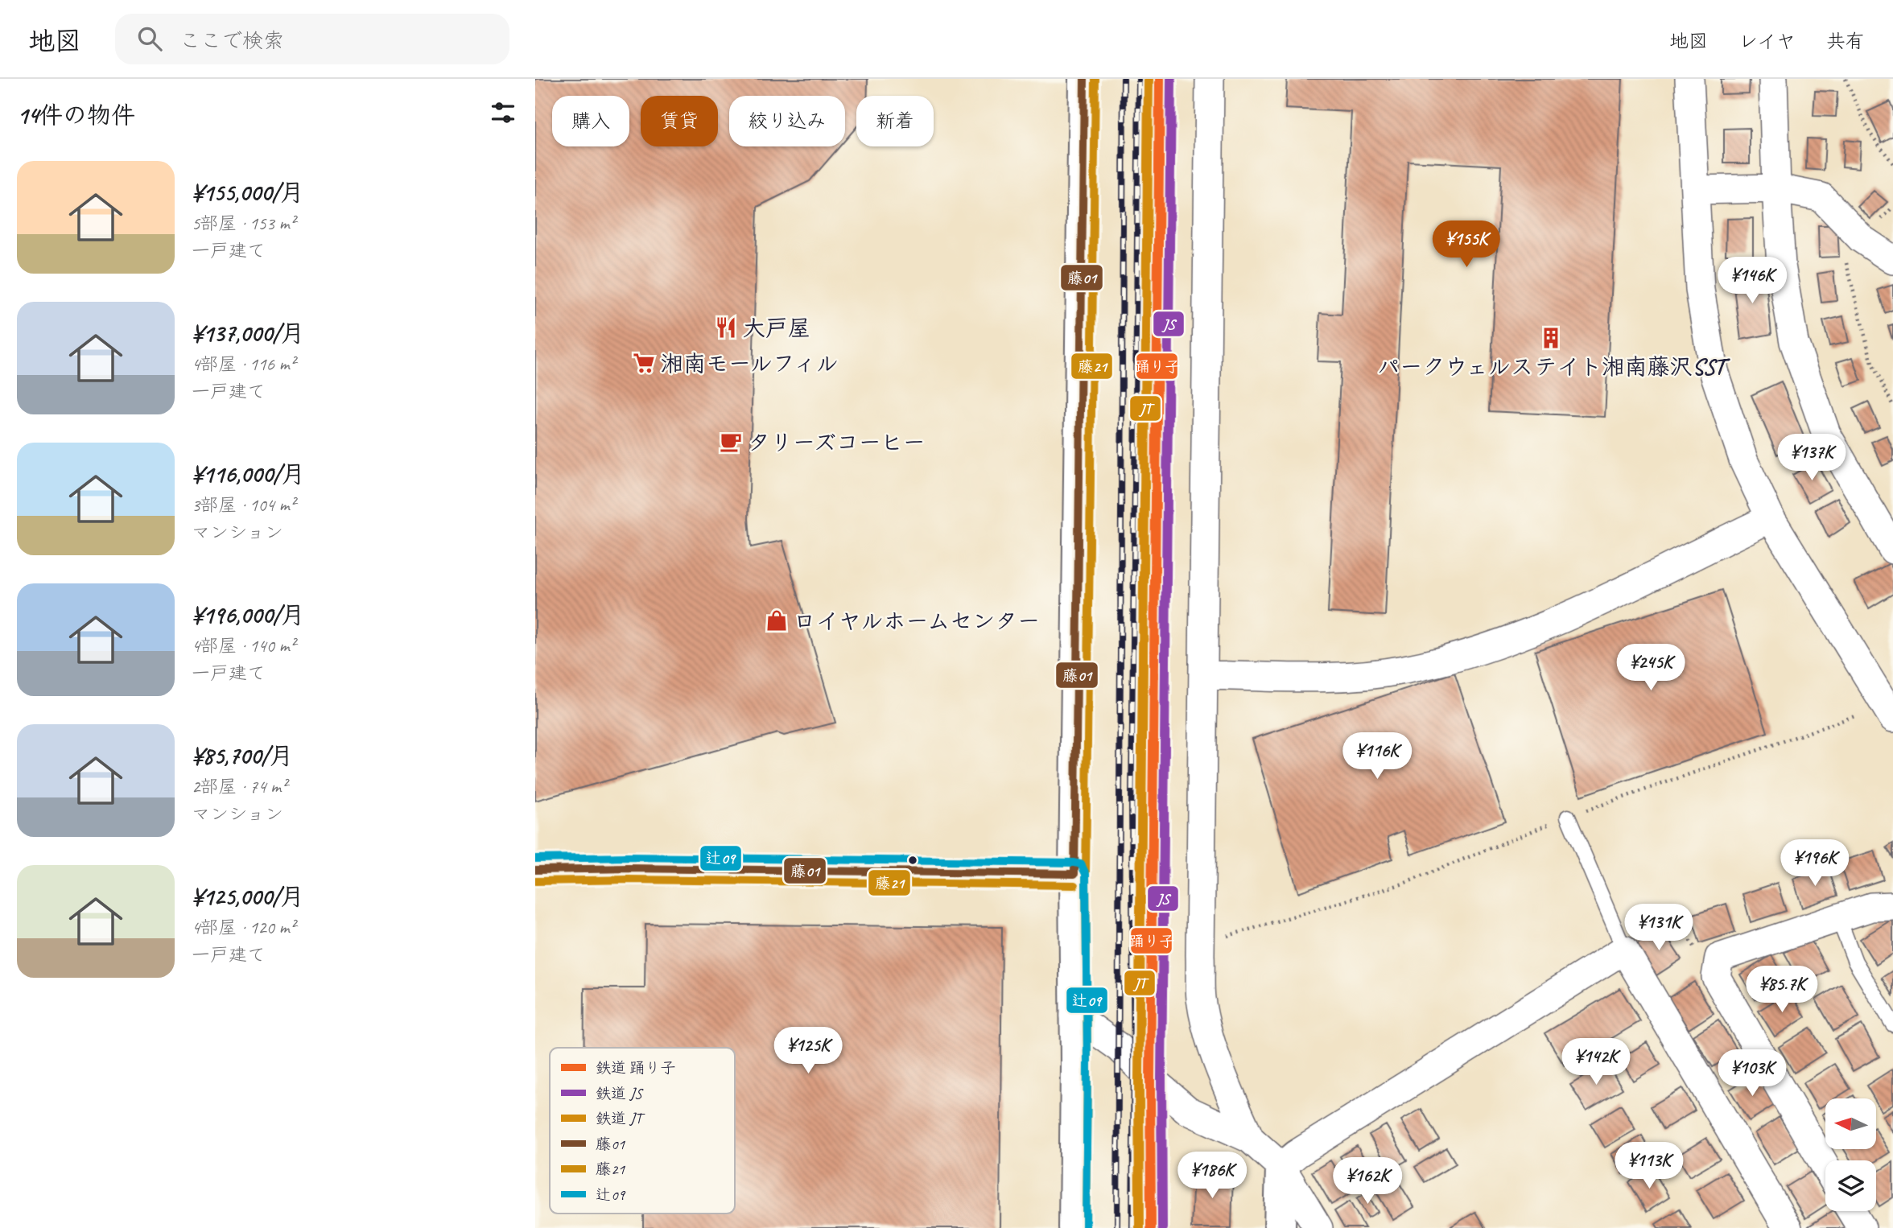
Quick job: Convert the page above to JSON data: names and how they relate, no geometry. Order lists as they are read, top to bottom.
{
  "places": {
    "restaurant": ["大戸屋"],
    "building": ["パークウェルステイト湘南藤沢SST"],
    "supermarket": ["湘南モールフィル"],
    "cafe": ["タリーズコーヒー"],
    "shop": ["ロイヤルホームセンター"]
  },
  "lines": [
    "rail line 踊り子",
    "rail line JS",
    "rail line JT",
    "transit line 藤01",
    "transit line 藤21",
    "transit line 辻09"
  ],
  "legend": [
    "鉄道 踊り子",
    "鉄道 JS",
    "鉄道 JT",
    "藤01",
    "藤21",
    "辻09"
  ],
  "north": "left",
  "page": {
    "header": "地図",
    "search": "ここで検索",
    "nav": ["地図", "レイヤ", "共有"],
    "heading": "14件の物件",
    "chip": [
      "購入",
      "賃貸",
      "絞り込み",
      "新着"
    ],
    "list": [
      {
        "name": "¥155,000/月",
        "note": "5部屋 · 153 m² · 一戸建て"
      },
      {
        "name": "¥137,000/月",
        "note": "4部屋 · 116 m² · 一戸建て"
      },
      {
        "name": "¥116,000/月",
        "note": "3部屋 · 104 m² · マンション"
      },
      {
        "name": "¥196,000/月",
        "note": "4部屋 · 140 m² · 一戸建て"
      },
      {
        "name": "¥85,700/月",
        "note": "2部屋 · 74 m² · マンション"
      },
      {
        "name": "¥125,000/月",
        "note": "4部屋 · 120 m² · 一戸建て"
      }
    ],
    "price": [
      "¥155K",
      "¥146K",
      "¥137K",
      "¥245K",
      "¥116K",
      "¥196K",
      "¥131K",
      "¥85.7K",
      "¥125K",
      "¥142K",
      "¥103K",
      "¥113K",
      "¥186K",
      "¥162K"
    ]
  }
}
